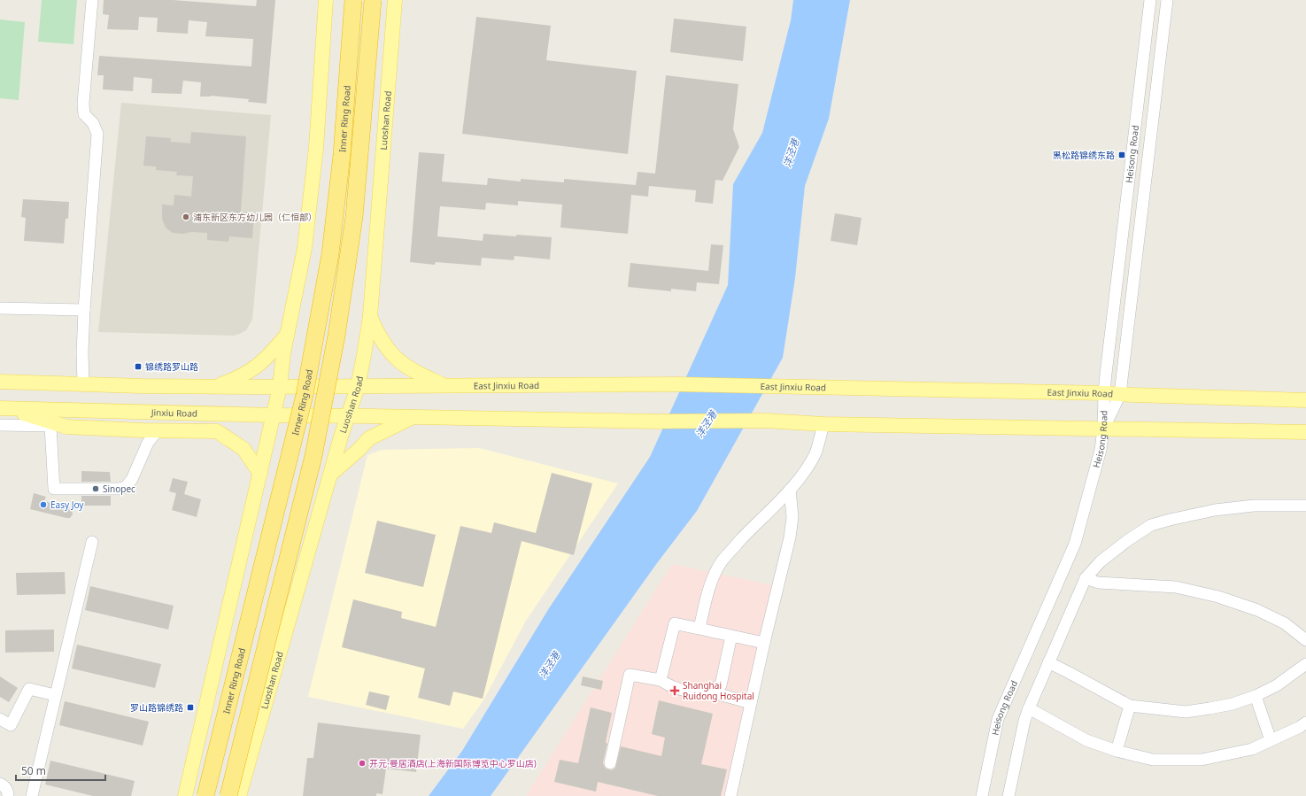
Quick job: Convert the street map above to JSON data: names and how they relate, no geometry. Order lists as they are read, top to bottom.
{
  "streets": {
    "highway": ["Inner Ring Road"],
    "main road": ["Luoshan Road", "East Jinxiu Road", "Jinxiu Road"],
    "street": ["Heisong Road"]
  },
  "crossings": [
    ["Luoshan Road", "East Jinxiu Road"],
    ["Luoshan Road", "Jinxiu Road"],
    ["Heisong Road", "East Jinxiu Road"]
  ],
  "water": ["洋泾港"],
  "places": {
    "transit": ["黑松路锦绣东路", "锦绣路罗山路", "罗山路锦绣路"],
    "other": [
      "浦东新区东方幼儿园（仁恒部）",
      "Sinopec",
      "Easy Joy",
      "开元·曼居酒店(上海新国际博览中心罗山店)"
    ],
    "health": ["Shanghai Ruidong Hospital"]
  },
  "scale_bar": "50 m"
}
